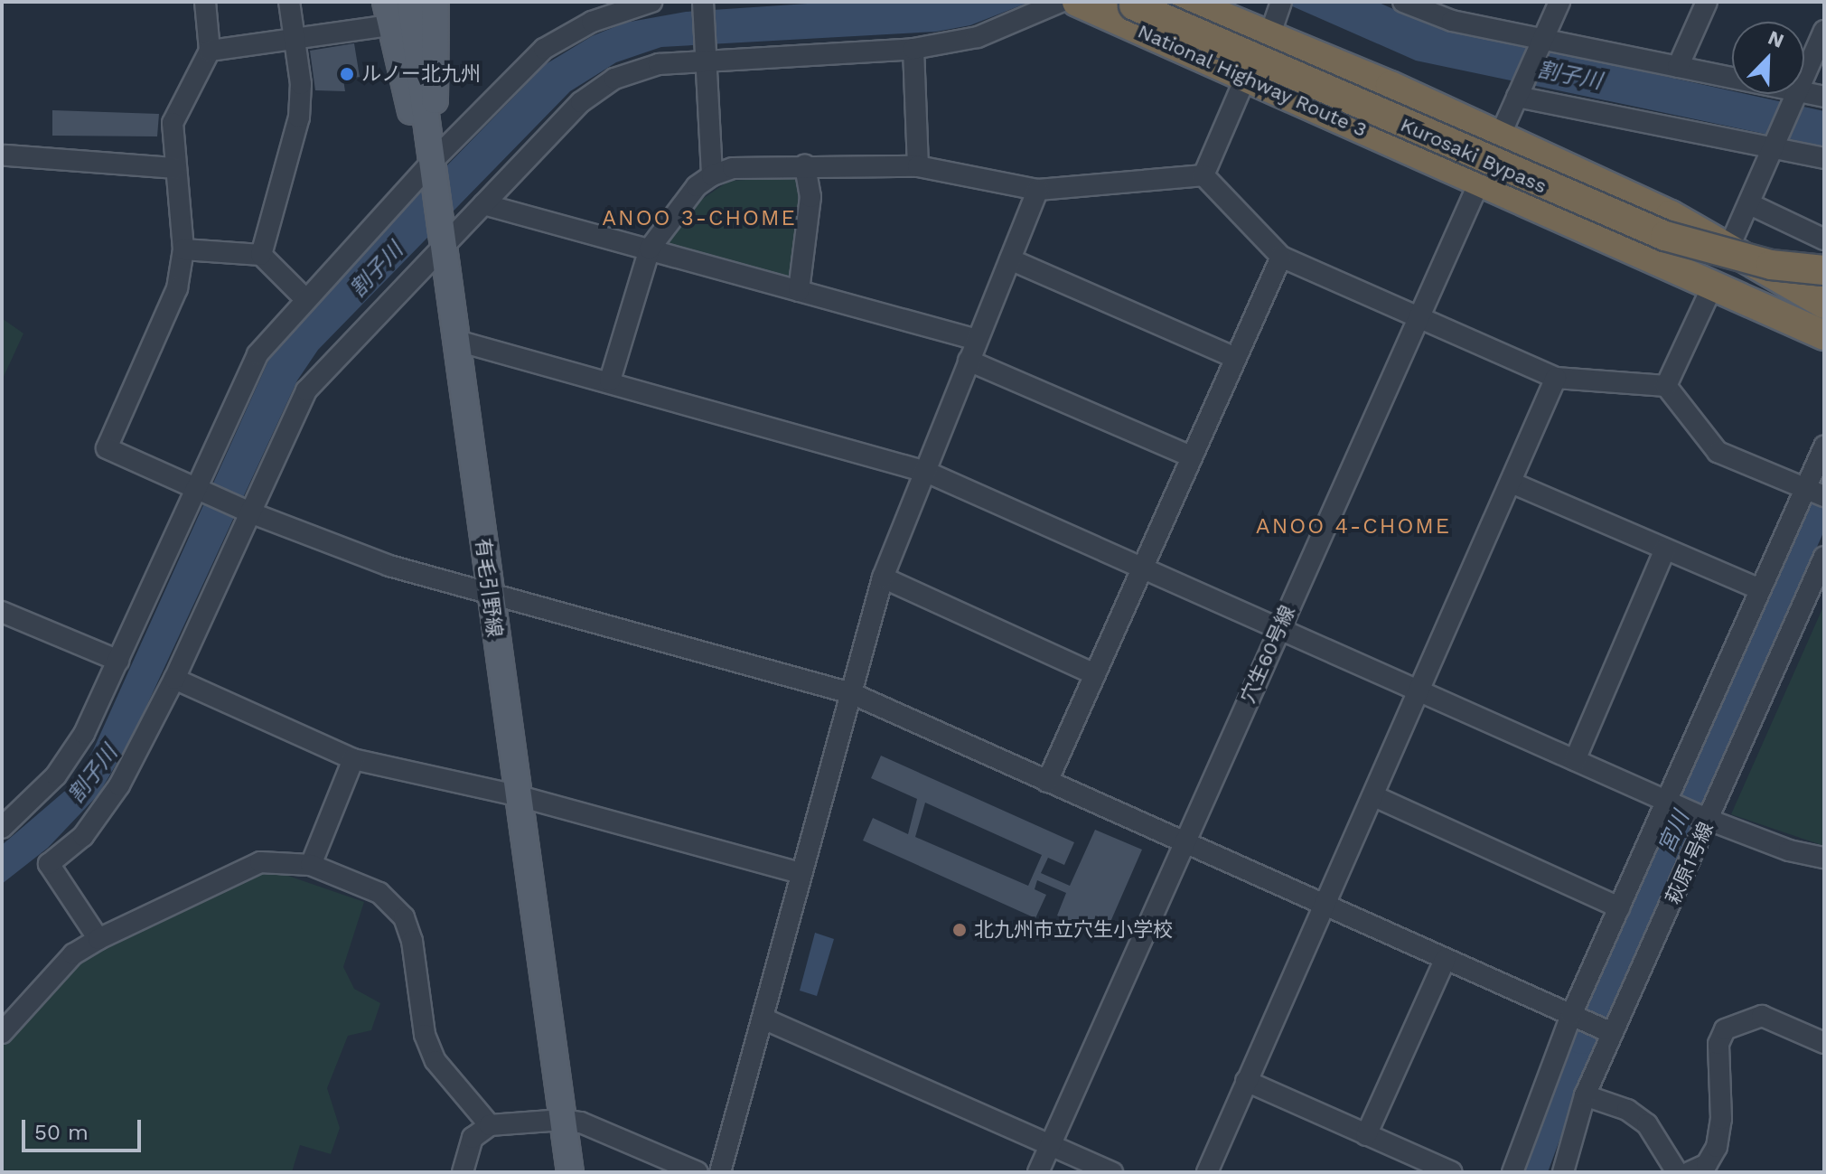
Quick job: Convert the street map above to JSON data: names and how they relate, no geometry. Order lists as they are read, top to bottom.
{
  "streets": {
    "highway": ["National Highway Route 3", "Kurosaki Bypass"],
    "main road": ["有毛引野線"],
    "street": ["穴生60号線", "萩原1号線"]
  },
  "crossings": [
    ["National Highway Route 3", "穴生60号線"]
  ],
  "districts": ["ANOO 3-CHOME", "ANOO 4-CHOME"],
  "water": ["割子川", "宮川"],
  "places": ["ルノー北九州", "北九州市立穴生小学校"],
  "scale_bar": "50 m",
  "north": "top right"
}
